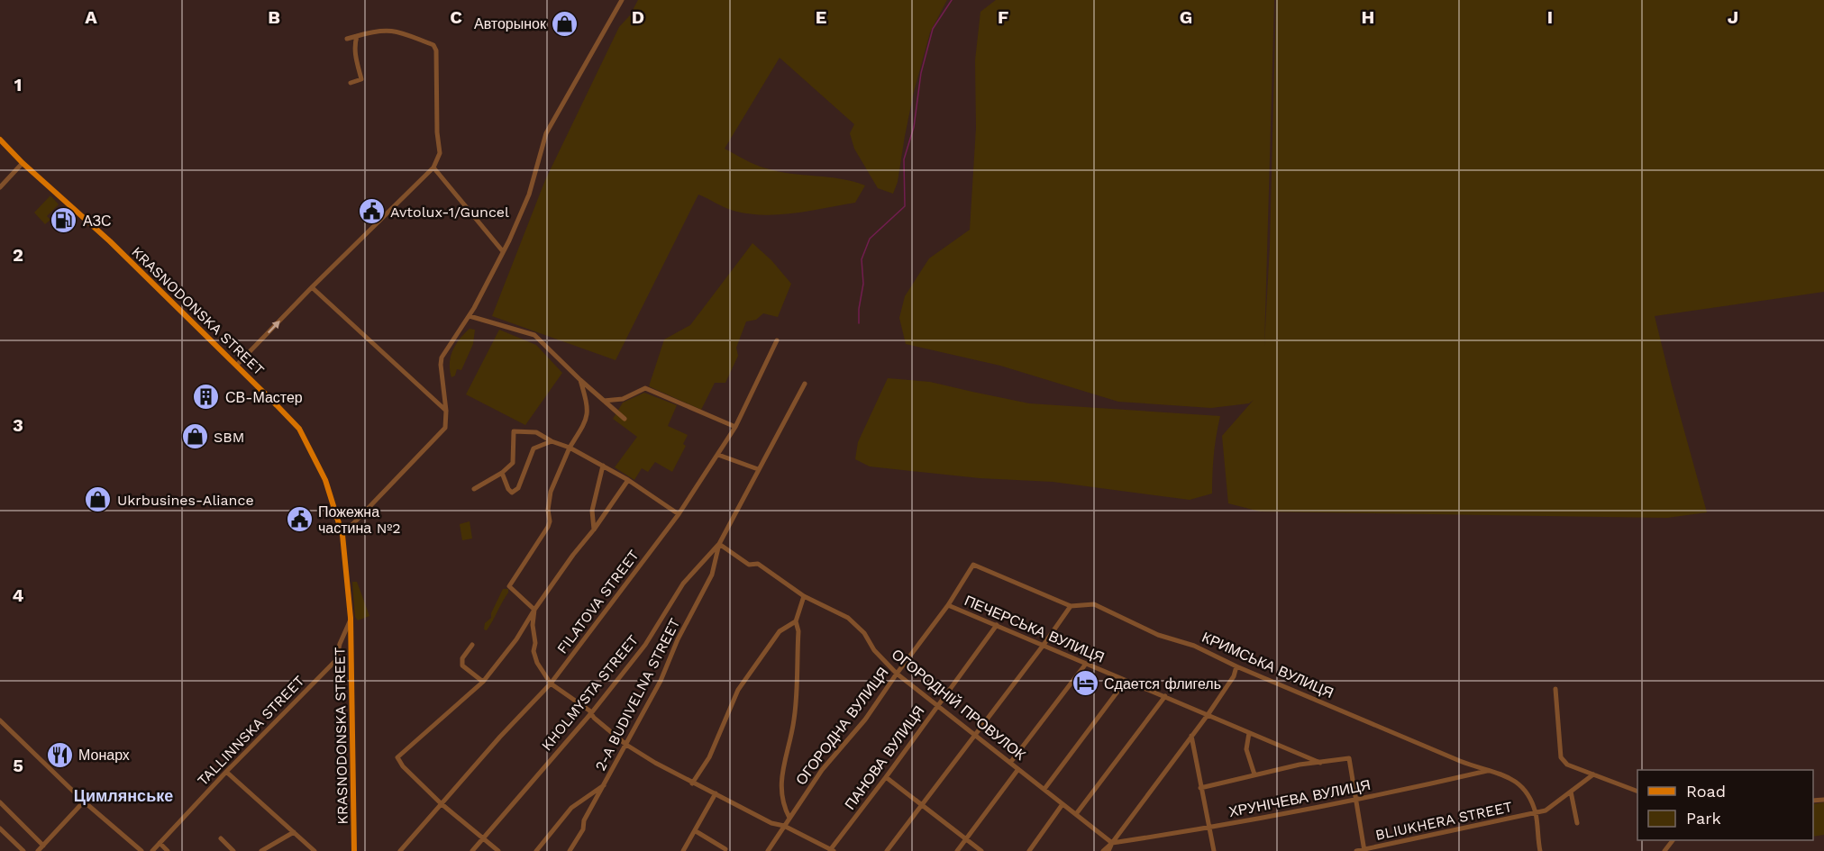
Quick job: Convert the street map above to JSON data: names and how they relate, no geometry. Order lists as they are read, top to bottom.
{
  "streets": {
    "main road": ["KRASNODONSKA STREET"],
    "street": [
      "FILATOVA STREET",
      "ПЕЧЕРСЬКА ВУЛИЦЯ",
      "КРИМСЬКА ВУЛИЦЯ",
      "KHOLMYSTA STREET",
      "2-A BUDIVELNA STREET",
      "ОГОРОДНІЙ ПРОВУЛОК",
      "ОГОРОДНА ВУЛИЦЯ",
      "TALLINNSKA STREET",
      "ПАНОВА ВУЛИЦЯ",
      "ХРУНІЧЕВА ВУЛИЦЯ",
      "BLIUKHERA STREET"
    ]
  },
  "crossings": [
    ["KRASNODONSKA STREET", "TALLINNSKA STREET"],
    ["ПЕЧЕРСЬКА ВУЛИЦЯ", "ОГОРОДНА ВУЛИЦЯ"],
    ["ПЕЧЕРСЬКА ВУЛИЦЯ", "ПАНОВА ВУЛИЦЯ"],
    ["КРИМСЬКА ВУЛИЦЯ", "ОГОРОДНА ВУЛИЦЯ"],
    ["КРИМСЬКА ВУЛИЦЯ", "ХРУНІЧЕВА ВУЛИЦЯ"],
    ["КРИМСЬКА ВУЛИЦЯ", "BLIUKHERA STREET"],
    ["KHOLMYSTA STREET", "2-A BUDIVELNA STREET"],
    ["KHOLMYSTA STREET", "ОГОРОДНІЙ ПРОВУЛОК"],
    ["2-A BUDIVELNA STREET", "ОГОРОДНІЙ ПРОВУЛОК"],
    ["ОГОРОДНІЙ ПРОВУЛОК", "ОГОРОДНА ВУЛИЦЯ"],
    ["ОГОРОДНІЙ ПРОВУЛОК", "ПАНОВА ВУЛИЦЯ"],
    ["ОГОРОДНІЙ ПРОВУЛОК", "ХРУНІЧЕВА ВУЛИЦЯ"]
  ],
  "districts": ["Цимлянське"],
  "places": {
    "shop": ["Авторынок", "SBM", "Ukrbusines-Aliance"],
    "public building": ["Avtolux-1/Guncel", "Пожежна частина №2"],
    "fuel station": ["АЗС"],
    "building": ["СВ-Мастер"],
    "hotel": ["Сдается флигель"],
    "restaurant": ["Монарх"]
  },
  "legend": ["Road", "Park"],
  "grid": {
    "columns": [
      "A",
      "B",
      "C",
      "D",
      "E",
      "F",
      "G",
      "H",
      "I",
      "J"
    ],
    "rows": [
      "1",
      "2",
      "3",
      "4",
      "5"
    ]
  }
}
